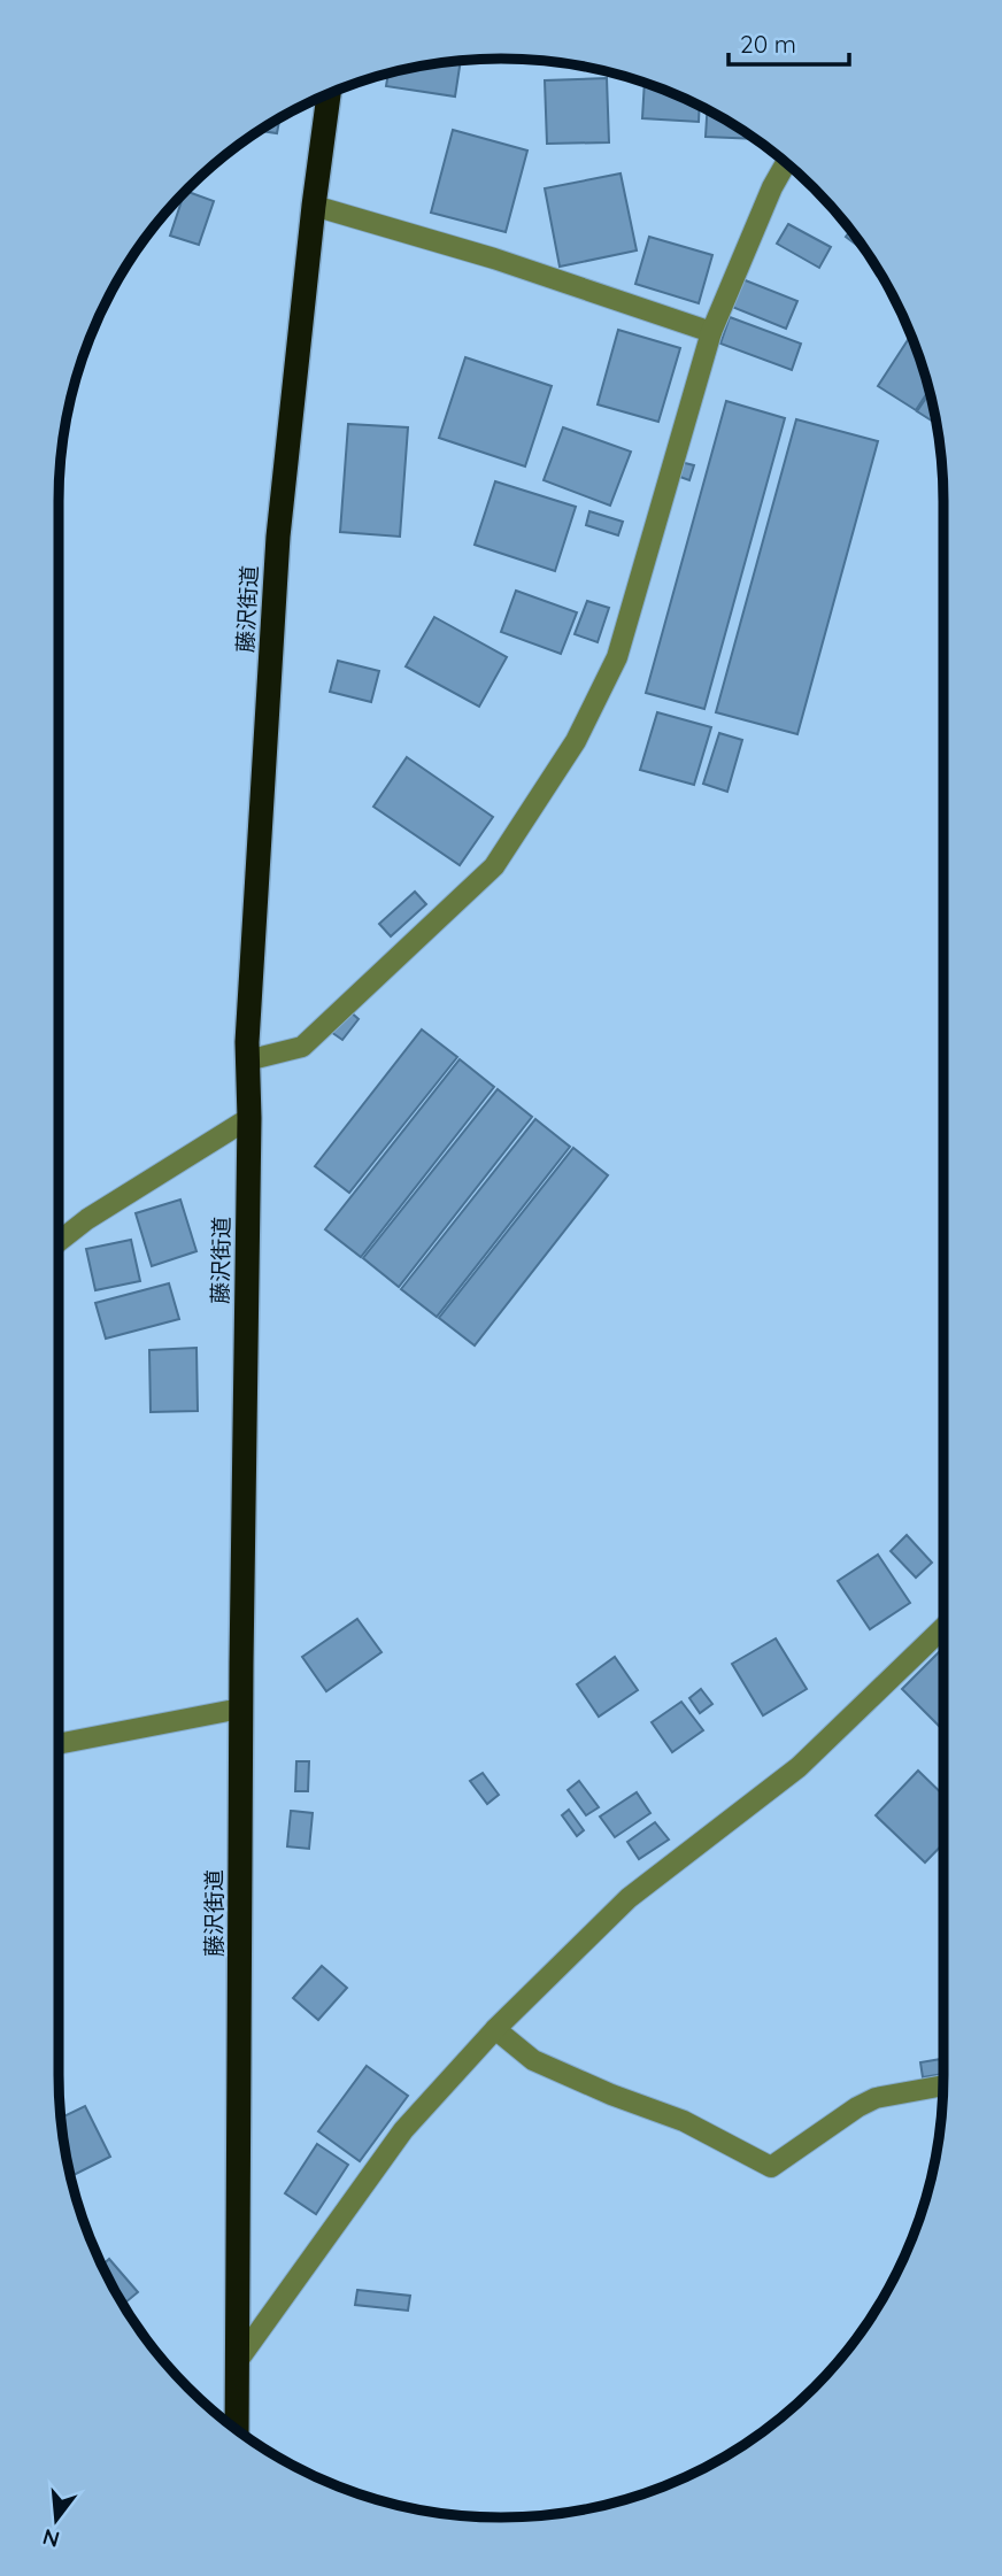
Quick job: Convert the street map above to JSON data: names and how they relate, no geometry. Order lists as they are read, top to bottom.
{
  "streets": {
    "highway": ["藤沢街道"]
  },
  "scale_bar": "20 m",
  "north": "bottom"
}
